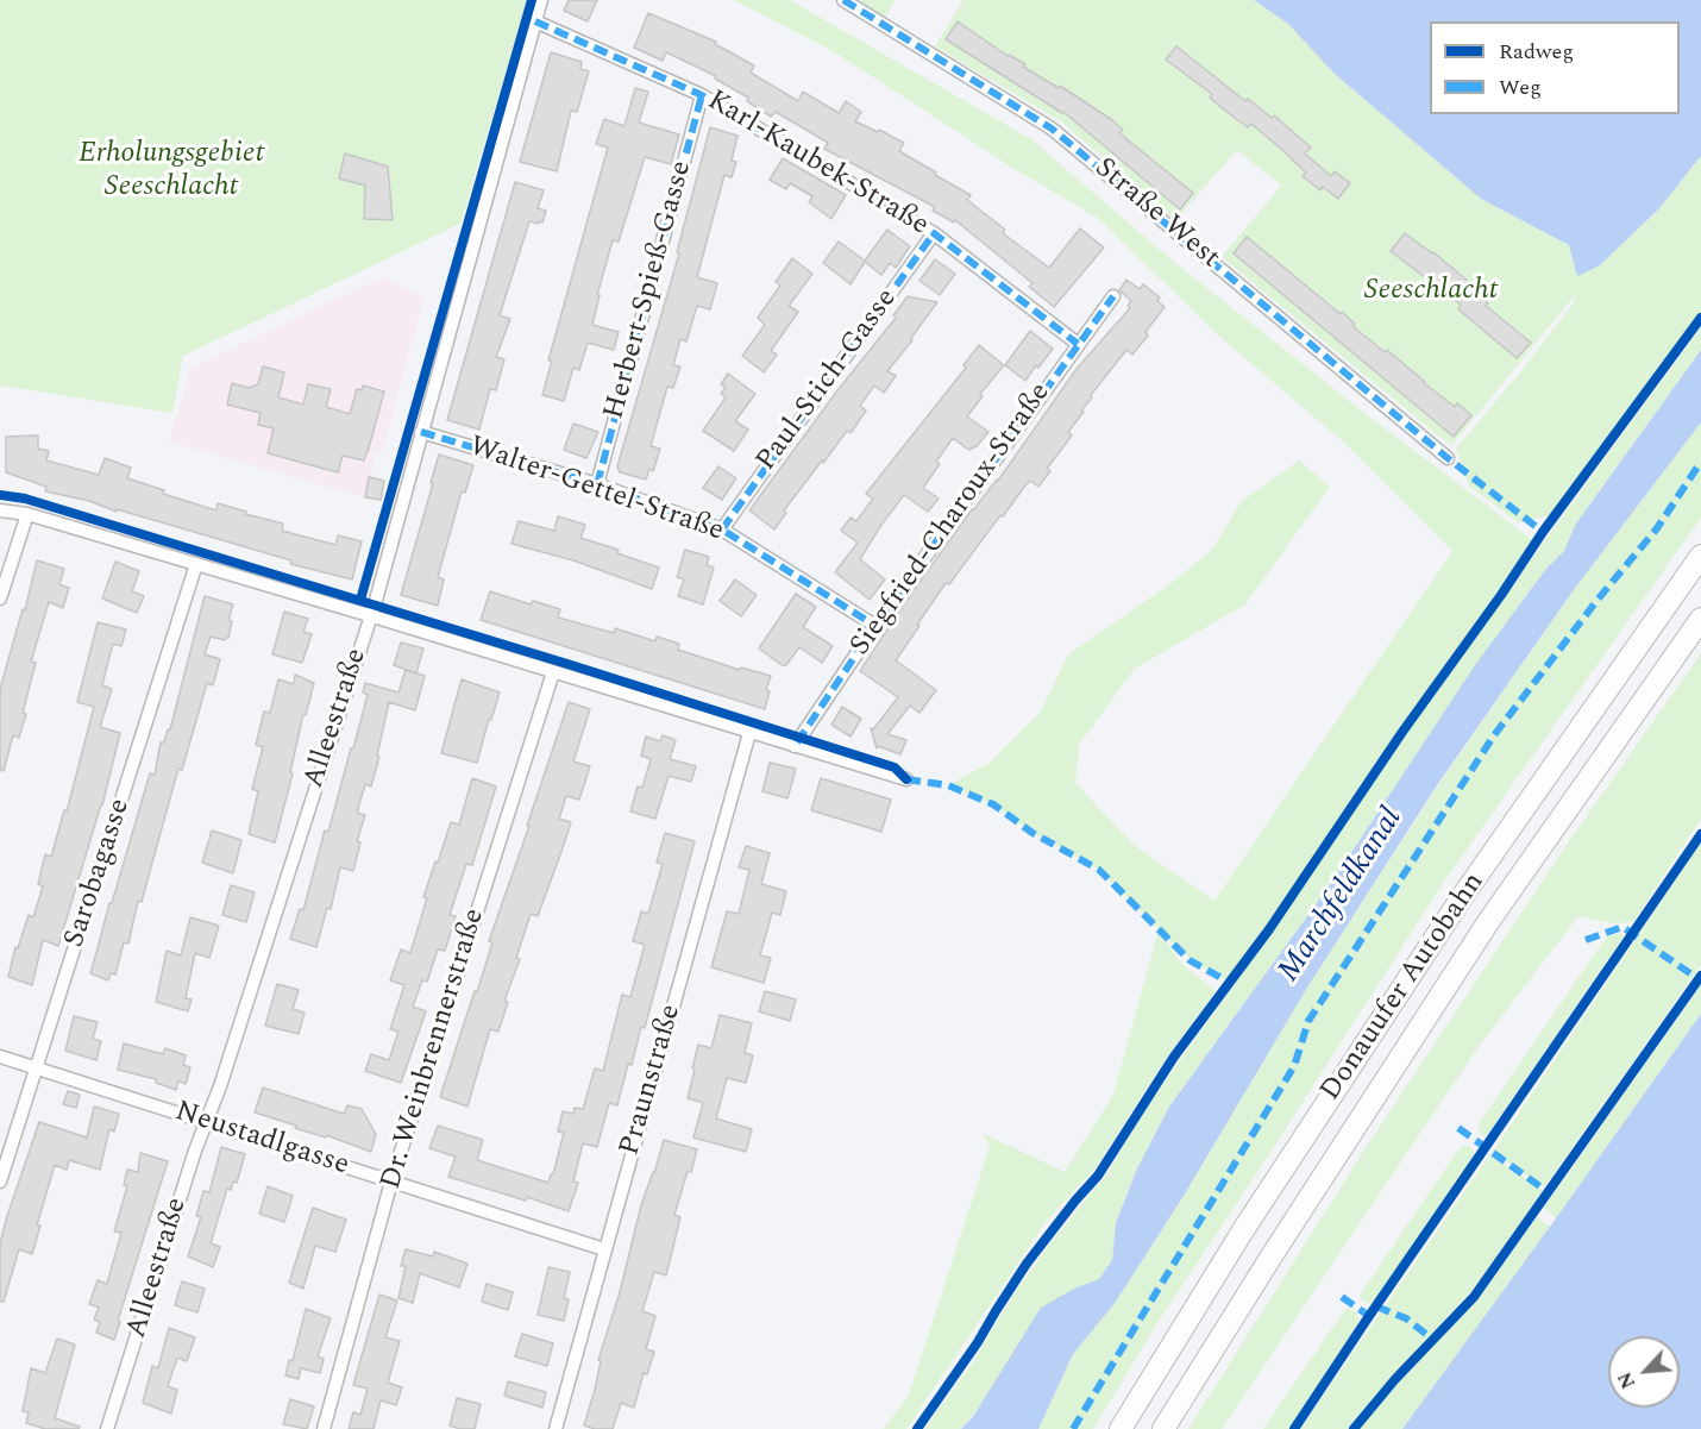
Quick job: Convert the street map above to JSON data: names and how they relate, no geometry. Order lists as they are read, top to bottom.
{
  "streets": {
    "highway": ["Donauufer Autobahn"],
    "street": [
      "Karl-Kaubek-Straße",
      "Straße West",
      "Herbert-Spieß-Gasse",
      "Paul-Stich-Gasse",
      "Walter-Gettel-Straße",
      "Siegfried-Charoux-Straße",
      "Alleestraße",
      "Sarobagasse",
      "Dr. Weinbrennerstraße",
      "Praunstraße",
      "Neustadlgasse"
    ]
  },
  "crossings": [
    ["Karl-Kaubek-Straße", "Herbert-Spieß-Gasse"],
    ["Karl-Kaubek-Straße", "Paul-Stich-Gasse"],
    ["Karl-Kaubek-Straße", "Siegfried-Charoux-Straße"],
    ["Karl-Kaubek-Straße", "Alleestraße"],
    ["Herbert-Spieß-Gasse", "Walter-Gettel-Straße"],
    ["Paul-Stich-Gasse", "Walter-Gettel-Straße"],
    ["Walter-Gettel-Straße", "Siegfried-Charoux-Straße"],
    ["Walter-Gettel-Straße", "Alleestraße"],
    ["Alleestraße", "Neustadlgasse"],
    ["Sarobagasse", "Neustadlgasse"],
    ["Dr. Weinbrennerstraße", "Neustadlgasse"],
    ["Praunstraße", "Neustadlgasse"]
  ],
  "water": ["Marchfeldkanal"],
  "parks": ["Erholungsgebiet Seeschlacht", "Seeschlacht"],
  "legend": ["Radweg", "Weg"],
  "north": "bottom left"
}
